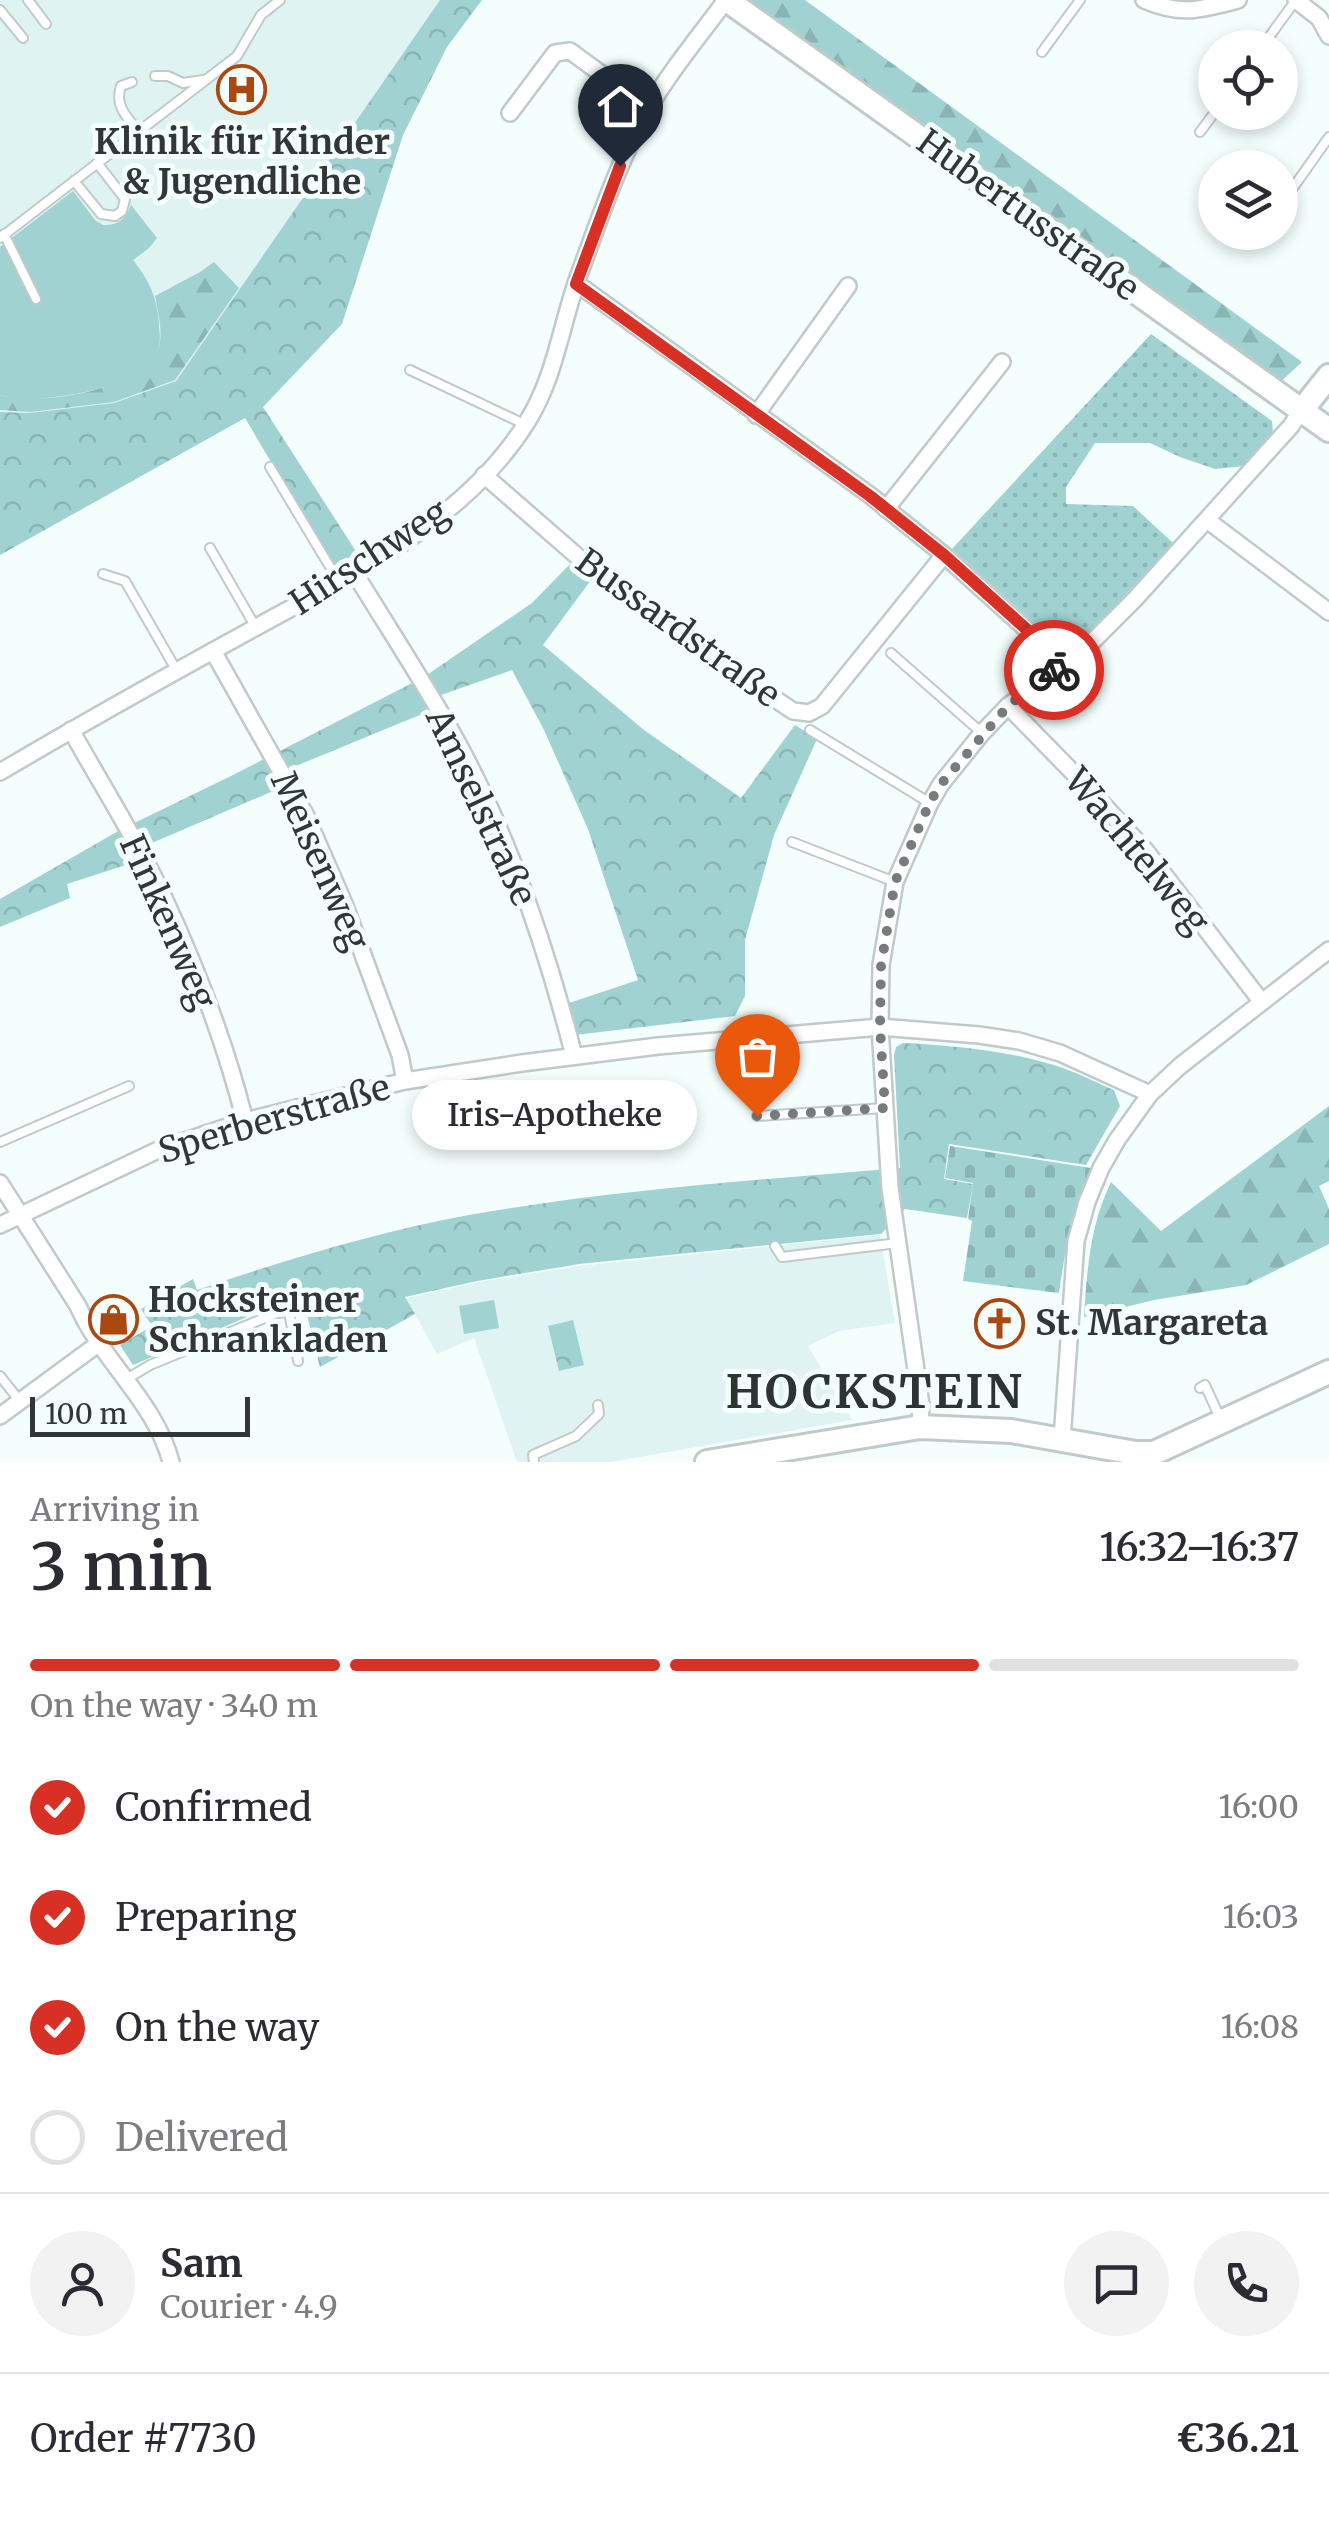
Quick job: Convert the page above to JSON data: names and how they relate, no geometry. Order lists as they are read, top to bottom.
{
  "streets": {
    "main road": ["Hubertusstraße"],
    "street": [
      "Hirschweg",
      "Bussardstraße",
      "Amselstraße",
      "Wachtelweg",
      "Meisenweg",
      "Finkenweg",
      "Sperberstraße"
    ]
  },
  "crossings": [
    ["Hubertusstraße", "Hirschweg"],
    ["Hirschweg", "Bussardstraße"],
    ["Hirschweg", "Amselstraße"],
    ["Hirschweg", "Meisenweg"],
    ["Hirschweg", "Finkenweg"],
    ["Amselstraße", "Sperberstraße"],
    ["Meisenweg", "Sperberstraße"],
    ["Finkenweg", "Sperberstraße"]
  ],
  "districts": ["HOCKSTEIN"],
  "places": {
    "hospital": ["Klinik für Kinder & Jugendliche"],
    "other": ["Iris-Apotheke"],
    "shop": ["Hocksteiner Schrankladen"],
    "church": ["St. Margareta"]
  },
  "scale_bar": "100 m",
  "page": {
    "bubble": "Iris-Apotheke",
    "scale": "100 m",
    "heading": ["3 min", "Arriving in", "16:32–16:37"],
    "panel": [
      "Sam",
      "Courier · 4.9",
      "Order #7730",
      "€36.21"
    ],
    "bar": "On the way · 340 m",
    "list": [
      ["Confirmed", "16:00"],
      ["Preparing", "16:03"],
      ["On the way", "16:08"],
      "Delivered"
    ]
  }
}
